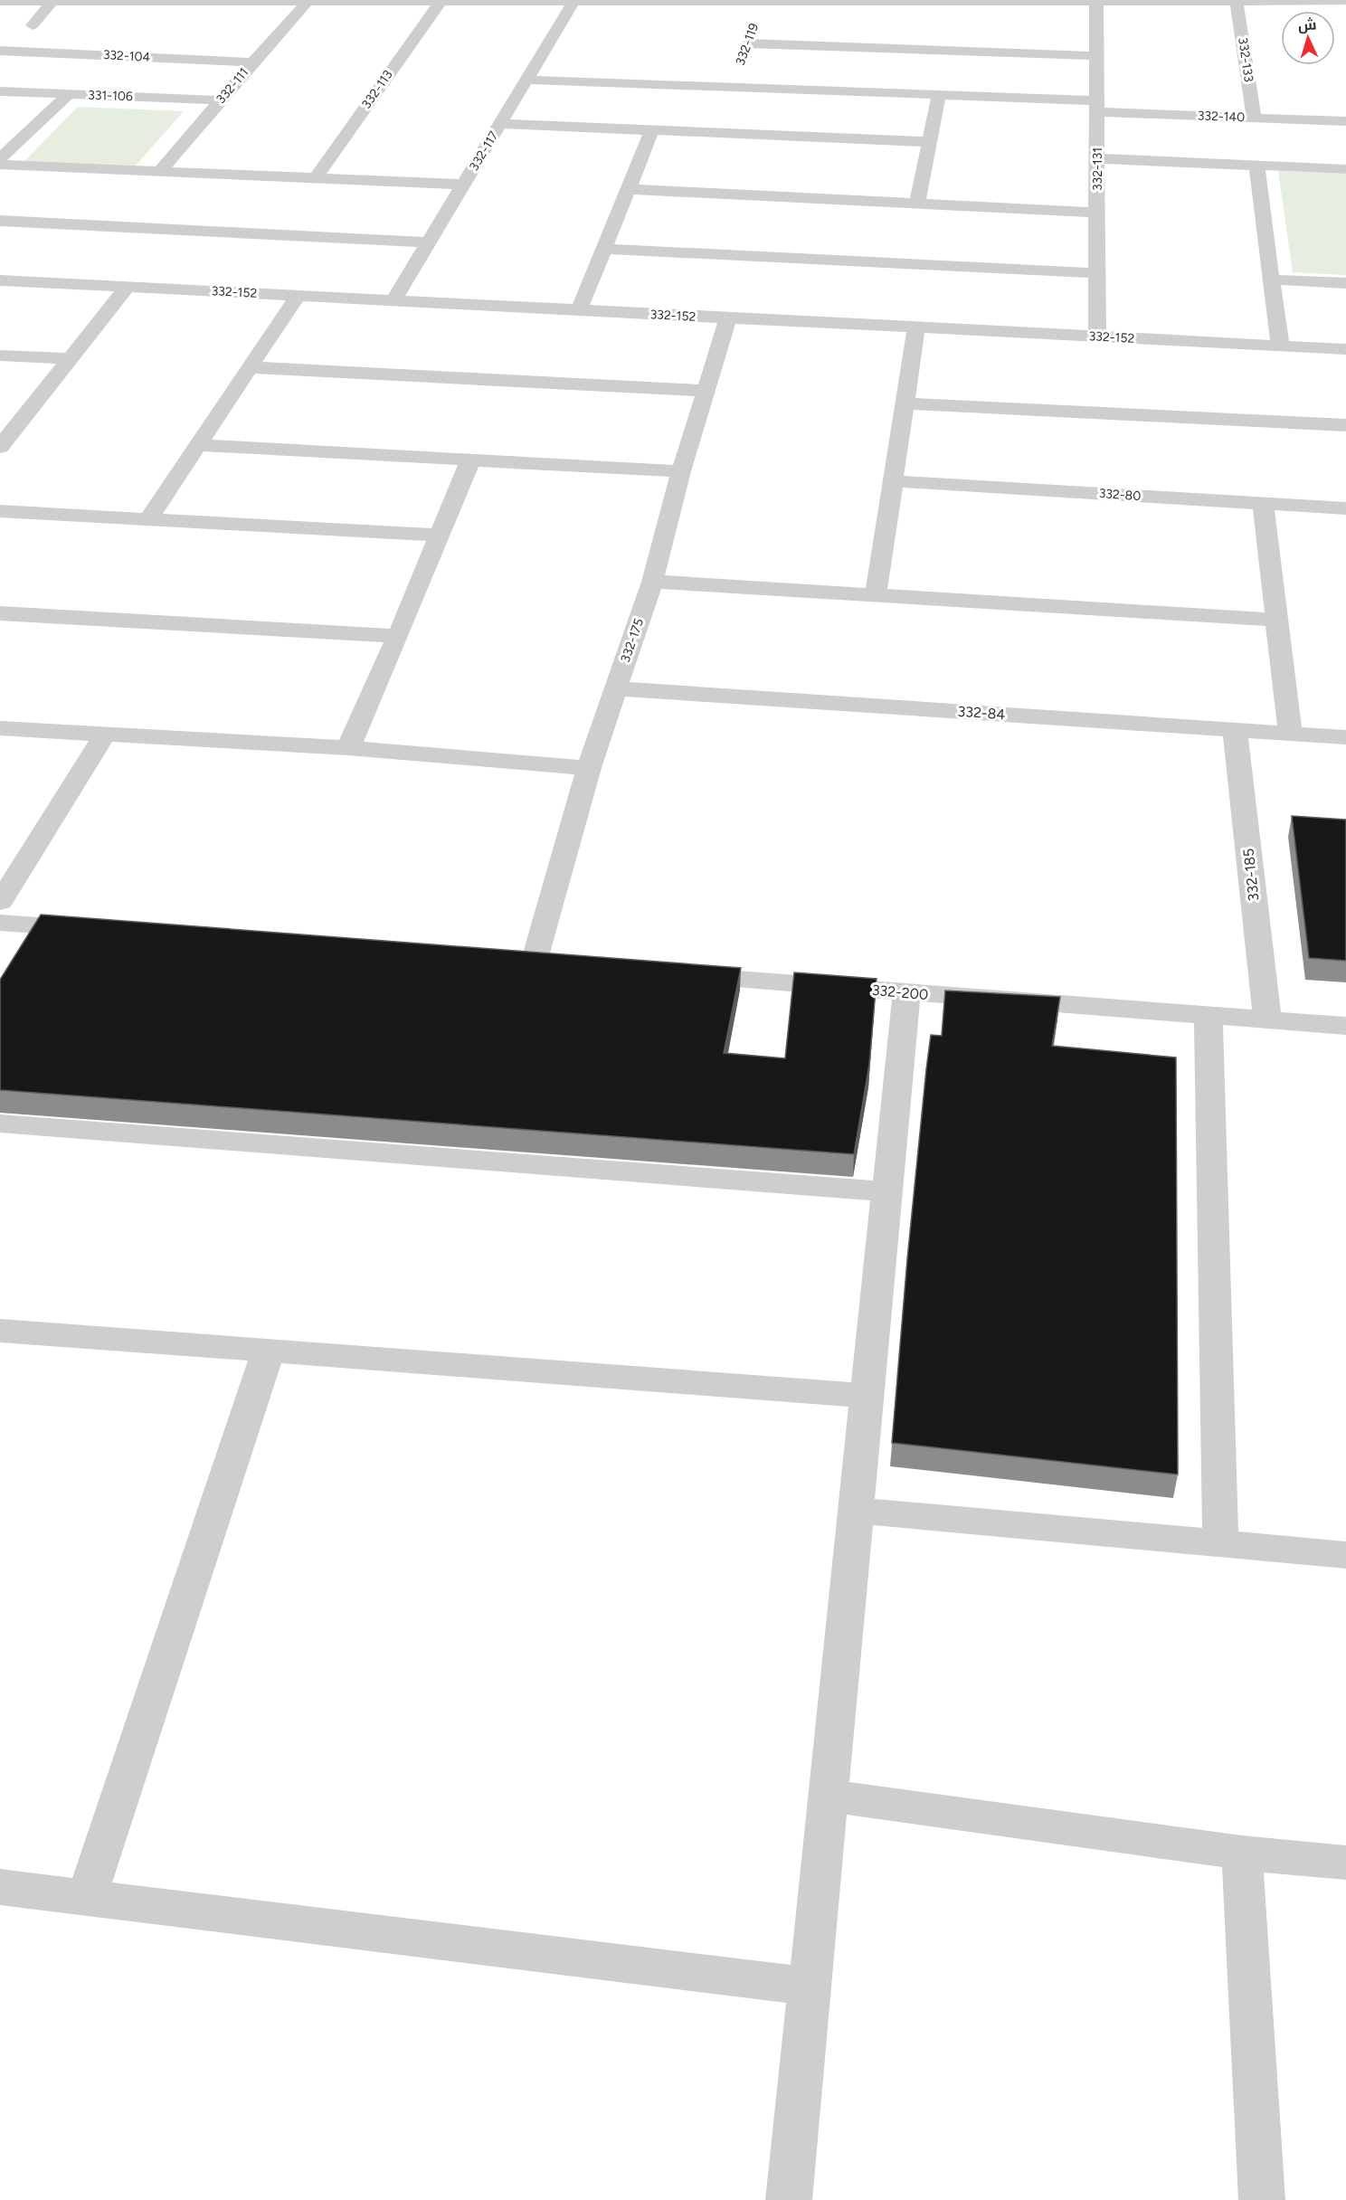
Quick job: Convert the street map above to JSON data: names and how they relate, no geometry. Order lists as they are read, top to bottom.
{
  "streets": {
    "street": [
      "332-119",
      "332-104",
      "332-133",
      "332-111",
      "332-113",
      "331-106",
      "332-140",
      "332-117",
      "332-131",
      "332-152",
      "332-80",
      "332-175",
      "332-84",
      "332-185",
      "332-200"
    ]
  },
  "crossings": [
    ["332-119", "332-140"],
    ["332-104", "332-111"],
    ["332-133", "332-140"],
    ["332-111", "331-106"],
    ["332-140", "332-117"],
    ["332-140", "332-131"],
    ["332-117", "332-152"],
    ["332-131", "332-152"],
    ["332-152", "332-175"],
    ["332-175", "332-84"],
    ["332-84", "332-185"],
    ["332-185", "332-200"]
  ],
  "north": "top"
}
